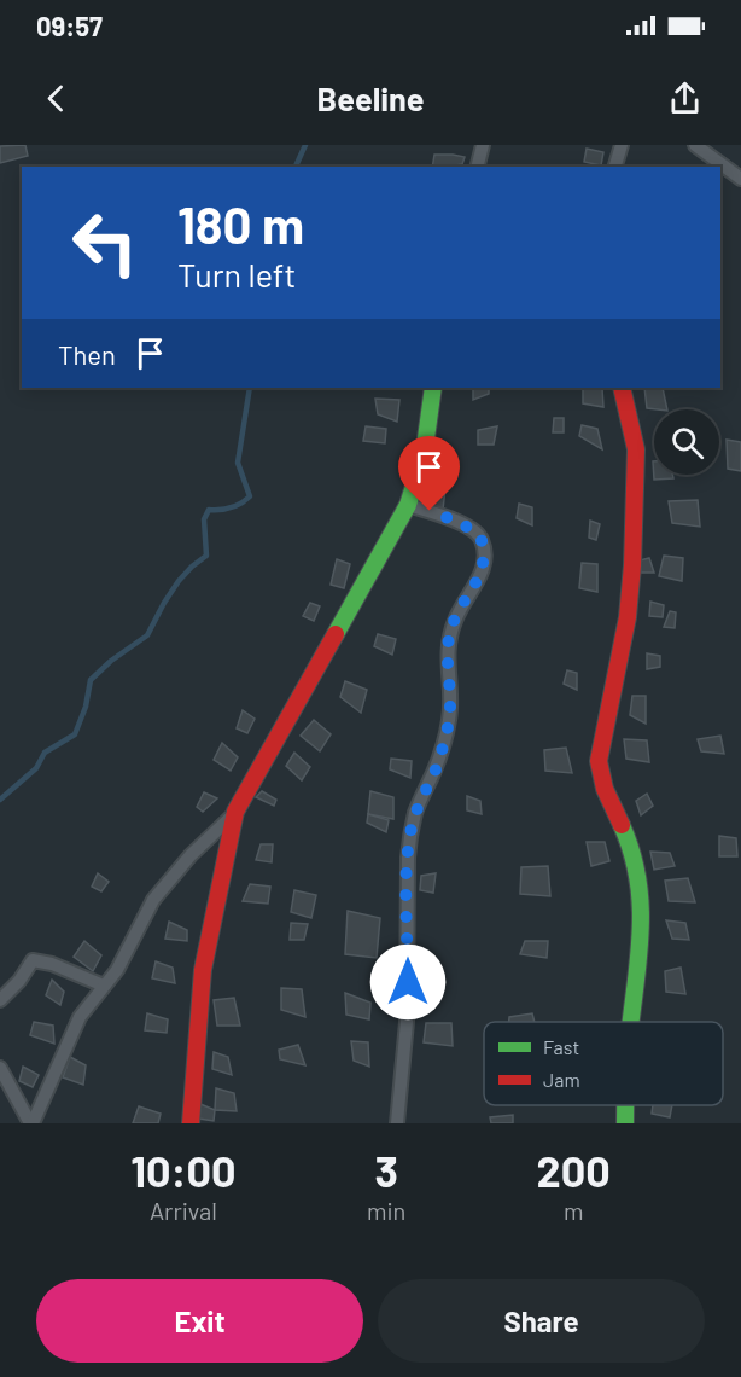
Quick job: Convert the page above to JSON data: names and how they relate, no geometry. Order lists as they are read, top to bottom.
{
  "legend": ["Fast", "Jam"],
  "page": {
    "status": "09:57",
    "header": "Beeline",
    "turn": ["180 m", "Turn left"],
    "then": "Then",
    "eta": [
      "10:00",
      "Arrival",
      "3",
      "min",
      "200",
      "m"
    ],
    "buttons": ["Exit", "Share"]
  }
}
